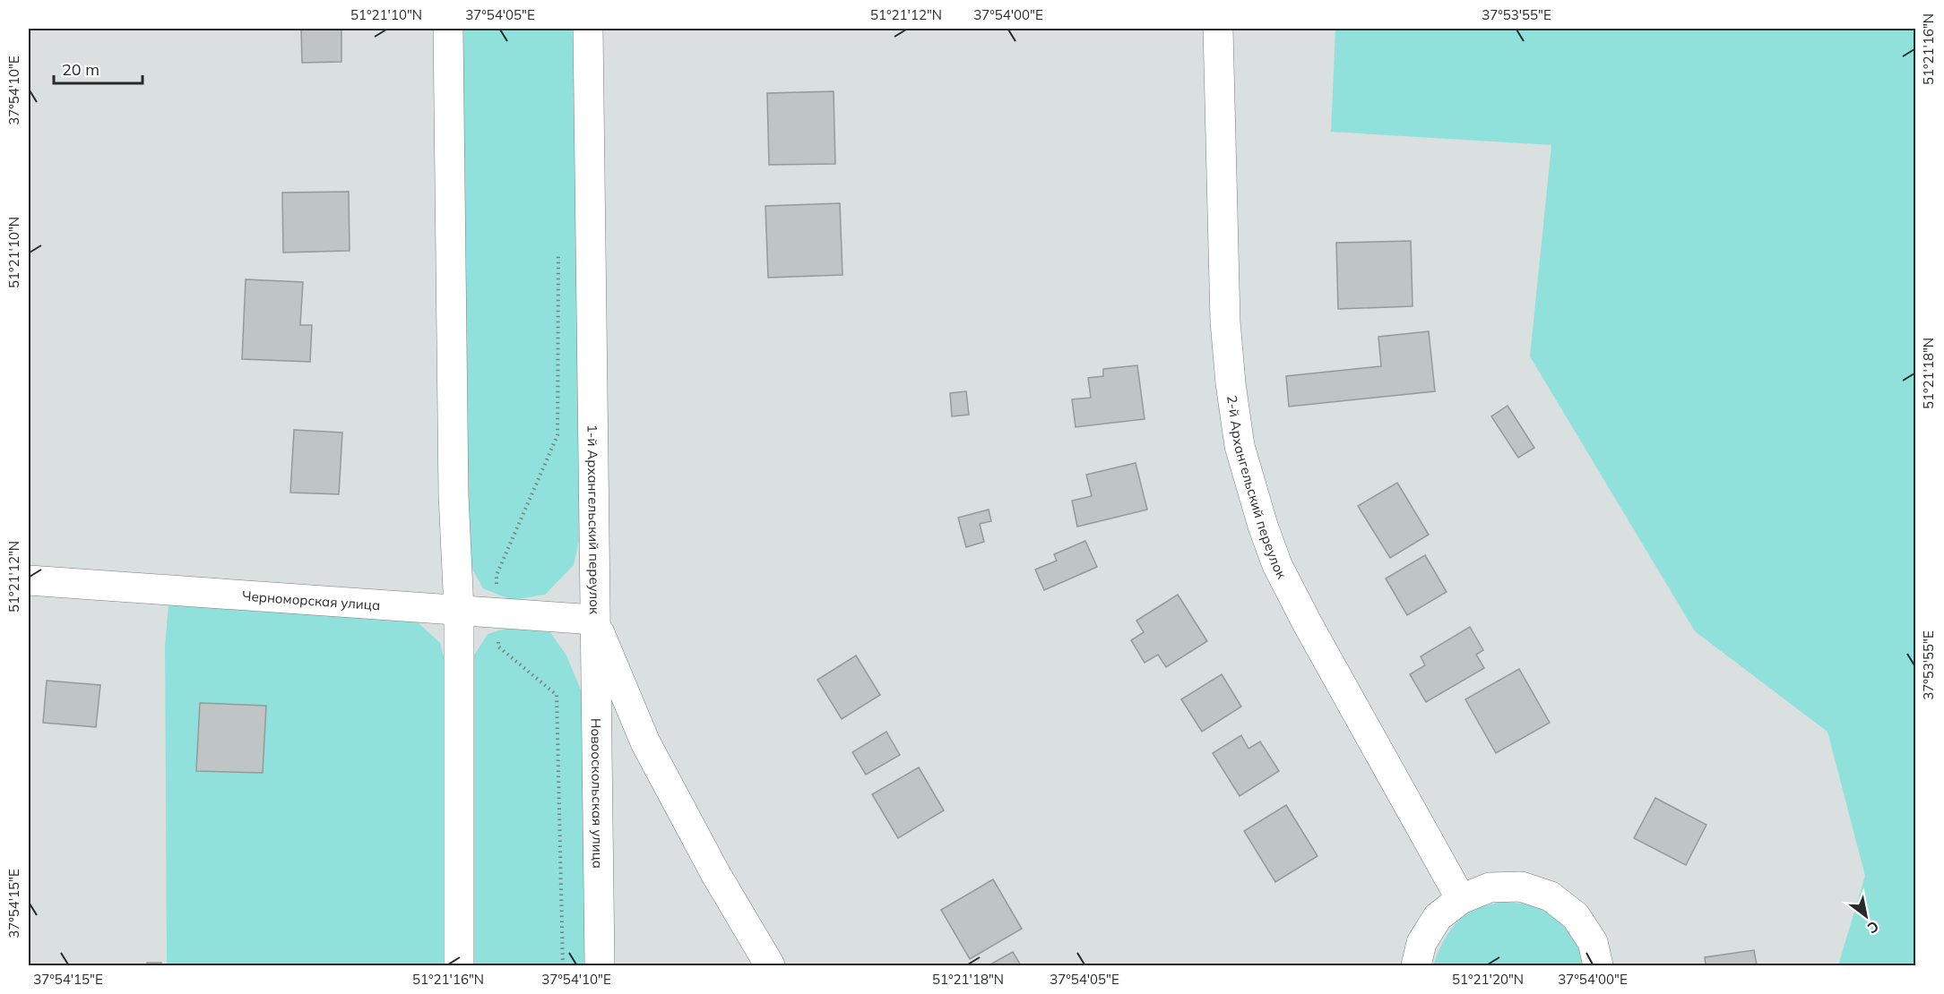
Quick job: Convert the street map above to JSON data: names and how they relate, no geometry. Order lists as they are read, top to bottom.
{
  "streets": {
    "street": [
      "2-й Архангельский переулок",
      "1-й Архангельский переулок",
      "Черноморская улица",
      "Новооскольская улица"
    ]
  },
  "crossings": [
    ["1-й Архангельский переулок", "Черноморская улица"],
    ["1-й Архангельский переулок", "Новооскольская улица"],
    ["Черноморская улица", "Новооскольская улица"]
  ],
  "scale_bar": "20 m",
  "north": "bottom right",
  "coordinates": [
    "51°21'10\"N",
    "37°54'05\"E",
    "51°21'12\"N",
    "37°54'00\"E",
    "37°53'55\"E",
    "51°21'16\"N",
    "37°54'10\"E",
    "51°21'18\"N",
    "37°54'15\"E",
    "51°21'20\"N"
  ]
}
